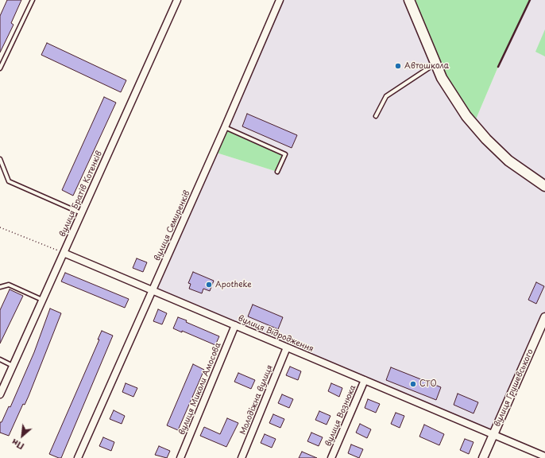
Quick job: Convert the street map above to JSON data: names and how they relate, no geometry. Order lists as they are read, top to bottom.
{
  "streets": {
    "street": [
      "вулиця Братів Котенків",
      "вулиця Семиренків",
      "вулиця Відродження",
      "вулиця Грушевського",
      "вулиця Миколи Амосова",
      "Молодіжна вулиця",
      "вулиця Вознюка"
    ]
  },
  "crossings": [
    ["вулиця Братів Котенків", "вулиця Відродження"],
    ["вулиця Семиренків", "вулиця Відродження"],
    ["вулиця Відродження", "вулиця Грушевського"],
    ["вулиця Відродження", "вулиця Миколи Амосова"],
    ["вулиця Відродження", "Молодіжна вулиця"],
    ["вулиця Відродження", "вулиця Вознюка"]
  ],
  "places": ["Автошкола", "Apotheke", "СТО"],
  "north": "bottom left"
}
